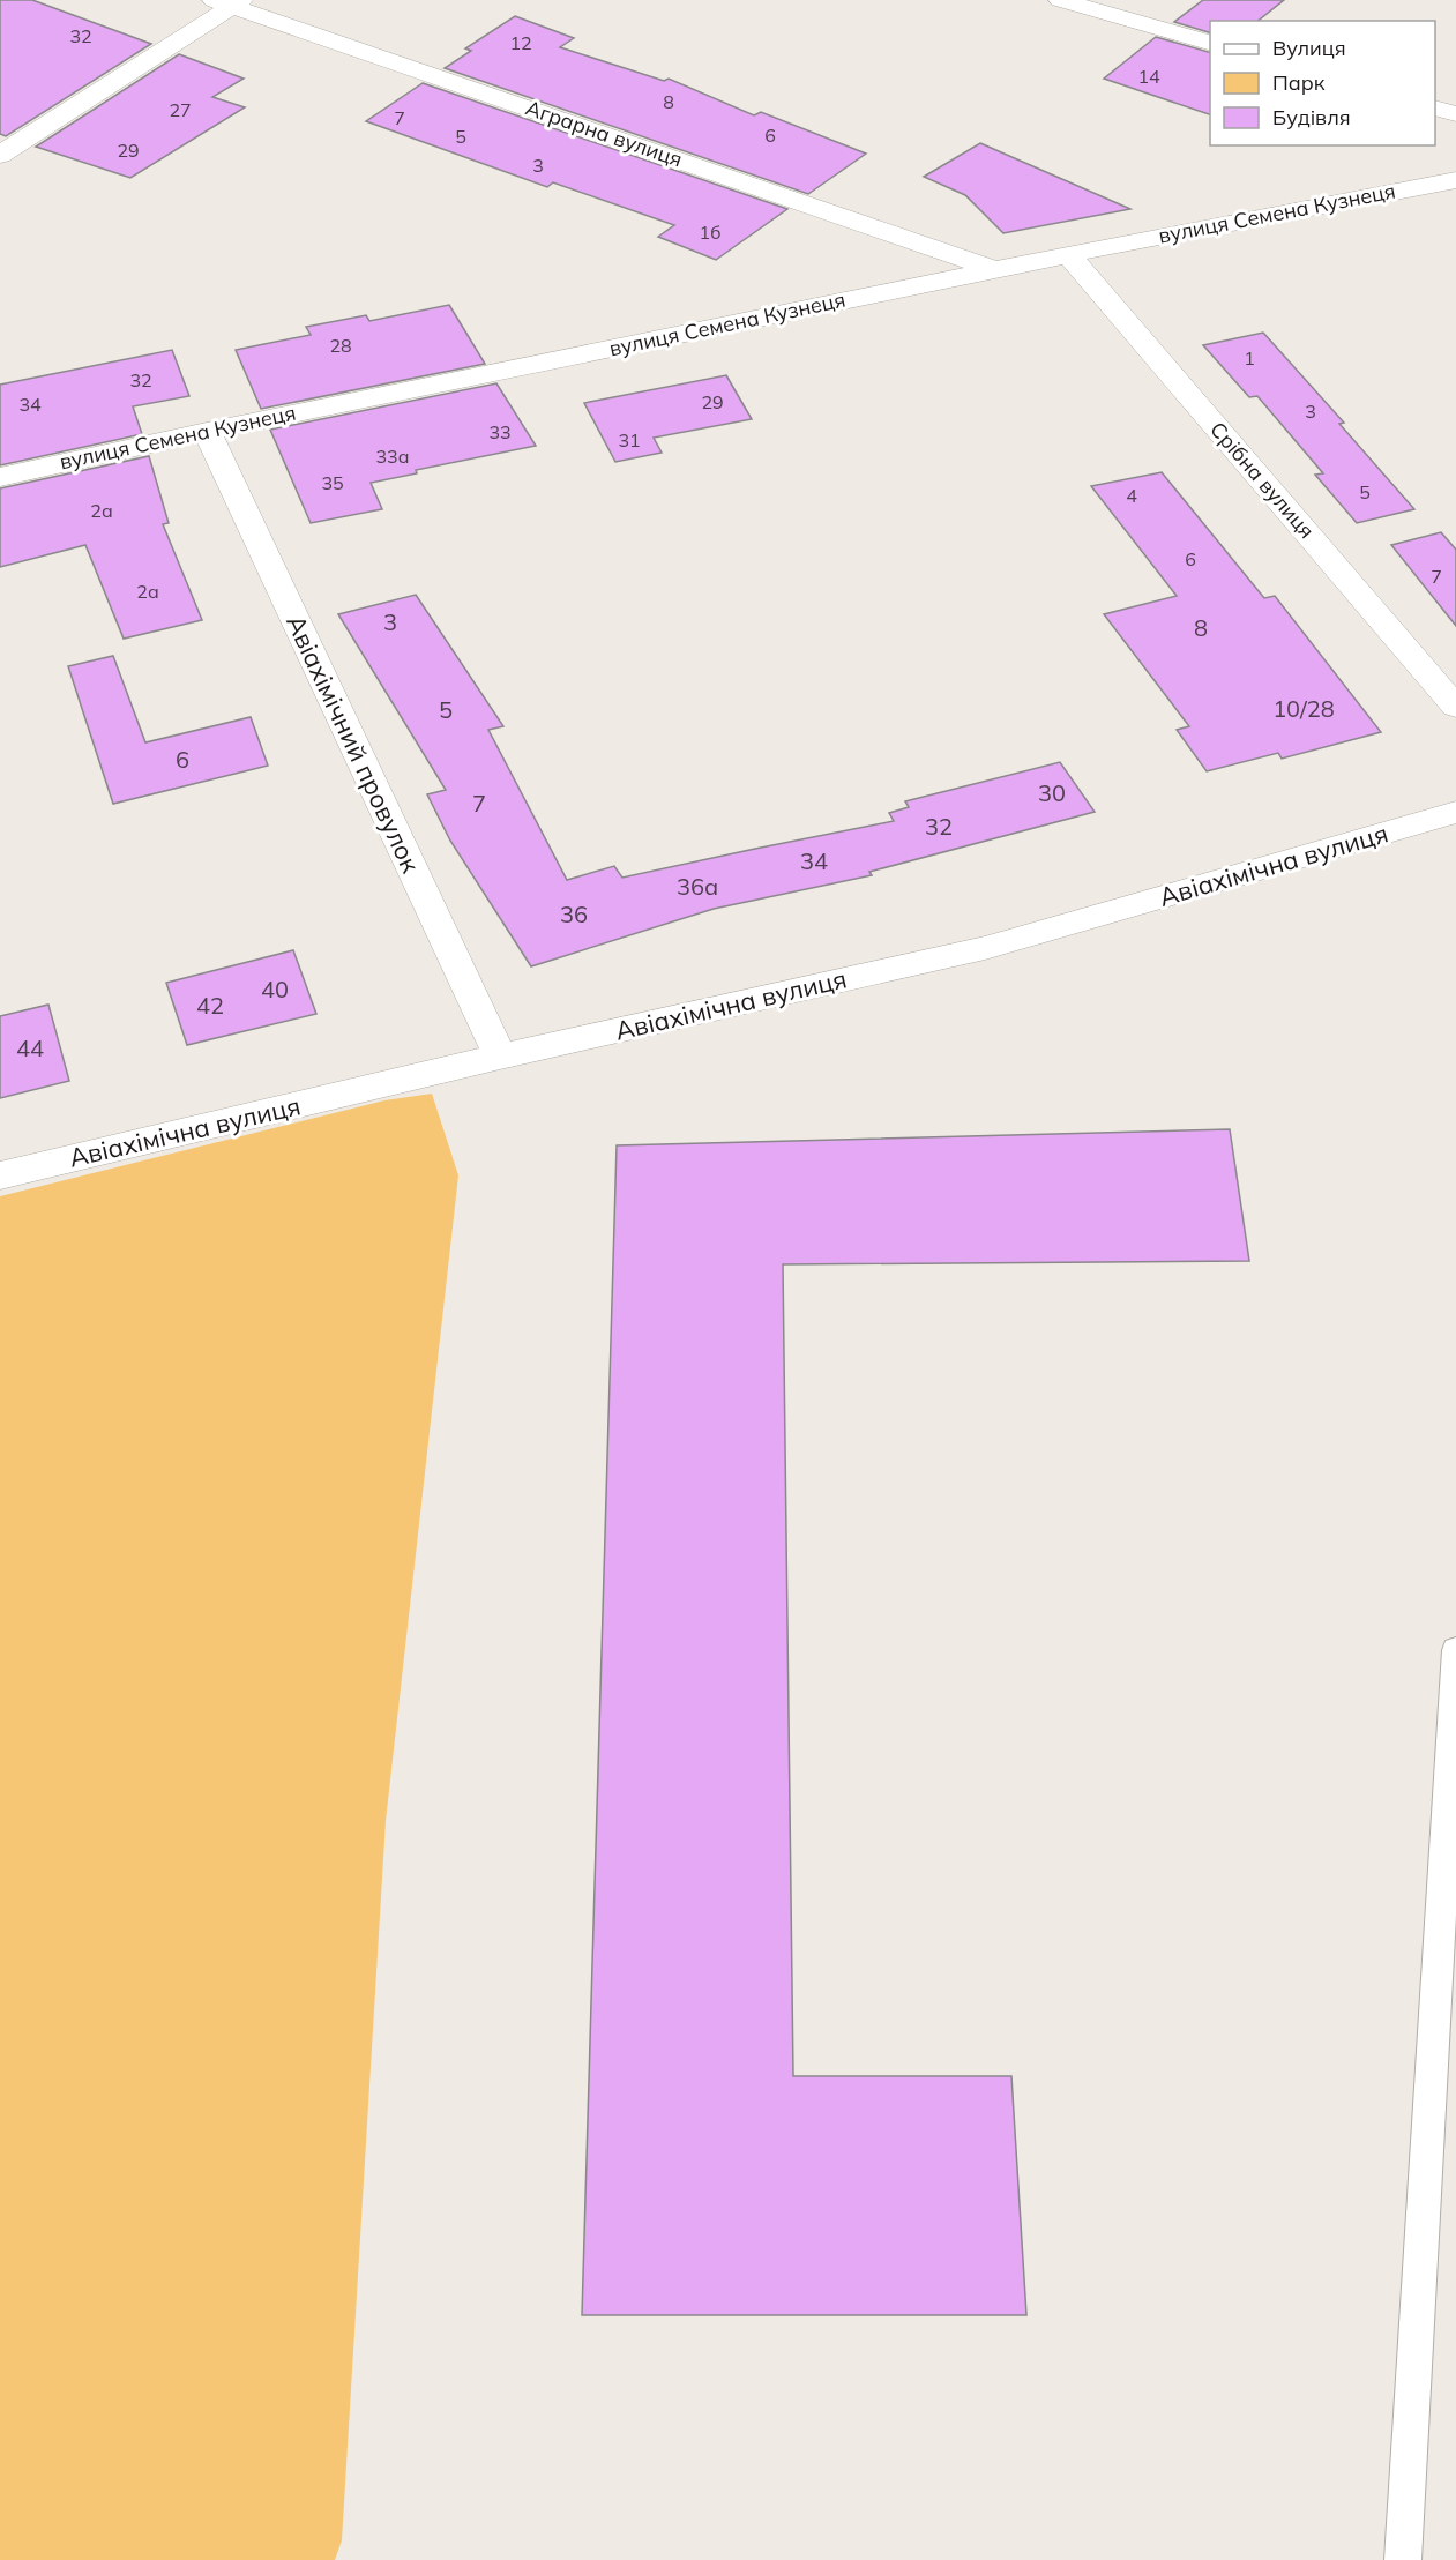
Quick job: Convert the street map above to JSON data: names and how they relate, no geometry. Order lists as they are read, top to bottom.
{
  "streets": {
    "street": [
      "Аграрна вулиця",
      "вулиця Семена Кузнеця",
      "Срібна вулиця",
      "Авіахімічний провулок",
      "Авіахімічна вулиця"
    ]
  },
  "crossings": [
    ["Аграрна вулиця", "вулиця Семена Кузнеця"],
    ["вулиця Семена Кузнеця", "Срібна вулиця"],
    ["вулиця Семена Кузнеця", "Авіахімічний провулок"],
    ["Авіахімічний провулок", "Авіахімічна вулиця"]
  ],
  "house_numbers": [
    "32",
    "12",
    "14",
    "8",
    "27",
    "7",
    "6",
    "5",
    "29",
    "3",
    "1б",
    "28",
    "1",
    "32",
    "29",
    "34",
    "3",
    "33",
    "31",
    "33а",
    "35",
    "5",
    "4",
    "2а",
    "6",
    "7",
    "2а",
    "3",
    "8",
    "10/28",
    "5",
    "6",
    "30",
    "7",
    "32",
    "34",
    "36а",
    "36",
    "40",
    "42",
    "44"
  ],
  "legend": ["Вулиця", "Парк", "Будівля"]
}
